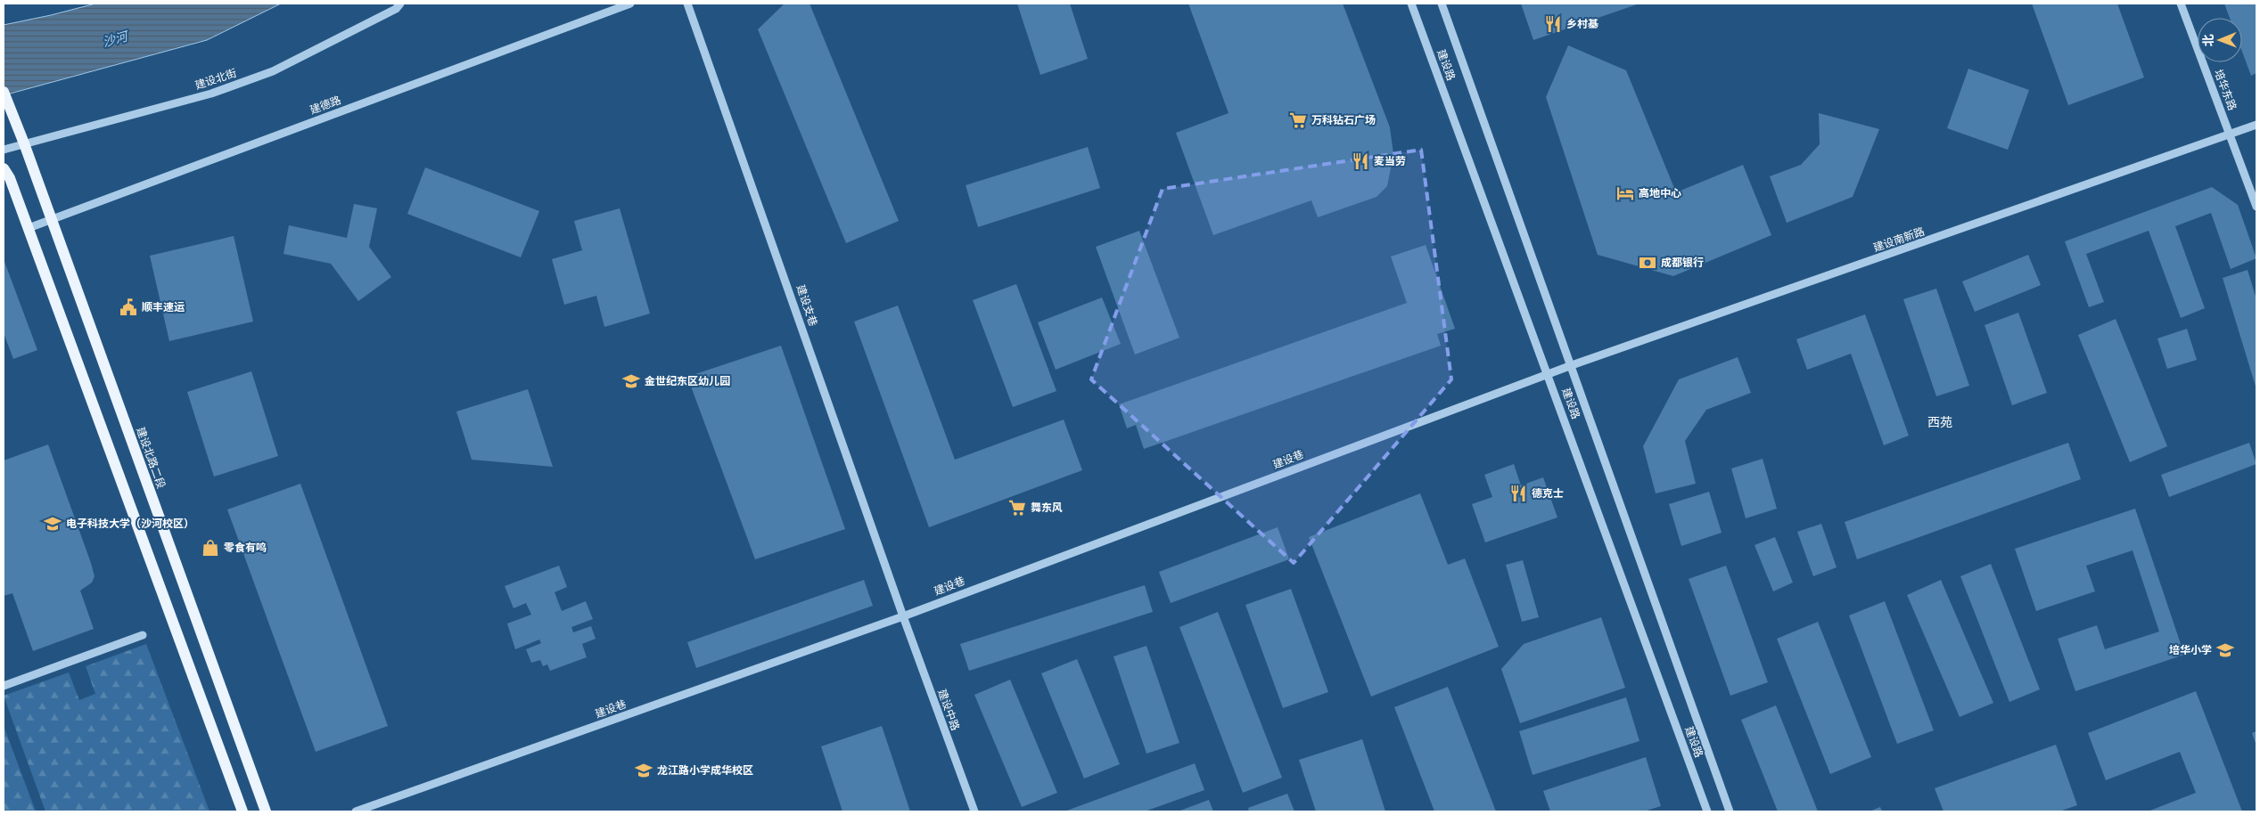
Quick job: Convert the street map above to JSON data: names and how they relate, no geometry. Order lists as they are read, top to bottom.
{
  "streets": {
    "main road": ["建设北路二段"],
    "street": [
      "建设路",
      "建设北街",
      "培华东路",
      "建德路",
      "建设南新路",
      "建设支巷",
      "建设巷",
      "建设中路"
    ]
  },
  "crossings": [
    ["建设路", "建设南新路"],
    ["建设路", "建设巷"],
    ["建设北街", "建设北路二段"],
    ["培华东路", "建设南新路"],
    ["建德路", "建设北路二段"],
    ["建设南新路", "建设巷"],
    ["建设支巷", "建设巷"],
    ["建设支巷", "建设中路"],
    ["建设巷", "建设中路"]
  ],
  "districts": ["西苑"],
  "water": ["沙河"],
  "places": {
    "restaurant": ["乡村基", "麦当劳", "德克士"],
    "supermarket": ["万科钻石广场", "舞东风"],
    "hotel": ["高地中心"],
    "bank": ["成都银行"],
    "public building": ["顺丰速运"],
    "school or university": [
      "金世纪东区幼儿园",
      "电子科技大学（沙河校区）",
      "培华小学",
      "龙江路小学成华校区"
    ],
    "shop": ["零食有鸣"]
  },
  "north": "left"
}
